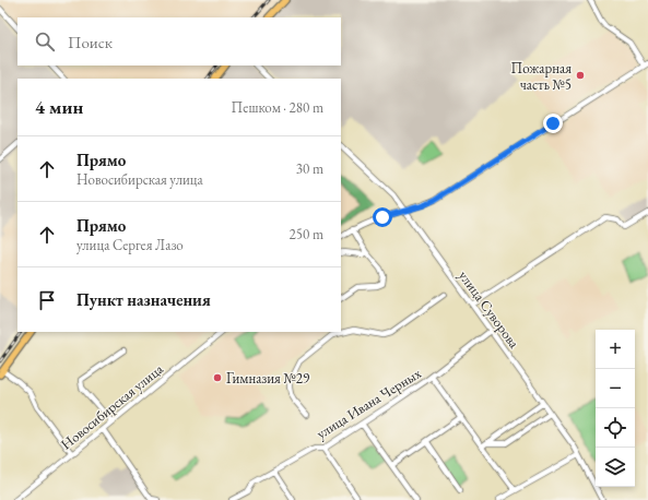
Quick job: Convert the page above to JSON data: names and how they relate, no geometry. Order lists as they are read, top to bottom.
{
  "streets": {
    "street": ["улица Суворова", "улица Ивана Черных", "Новосибирская улица"]
  },
  "crossings": [
    ["улица Суворова", "улица Ивана Черных"]
  ],
  "places": ["Пожарная часть №5", "Гимназия №29"],
  "page": {
    "search": "Поиск",
    "heading": ["4 мин", "Пешком · 280 m"],
    "list": [
      ["Прямо", "Новосибирская улица", "30 m"],
      ["Прямо", "улица Сергея Лазо", "250 m"],
      "Пункт назначения"
    ],
    "map_buttons": ["+", "−"]
  }
}
